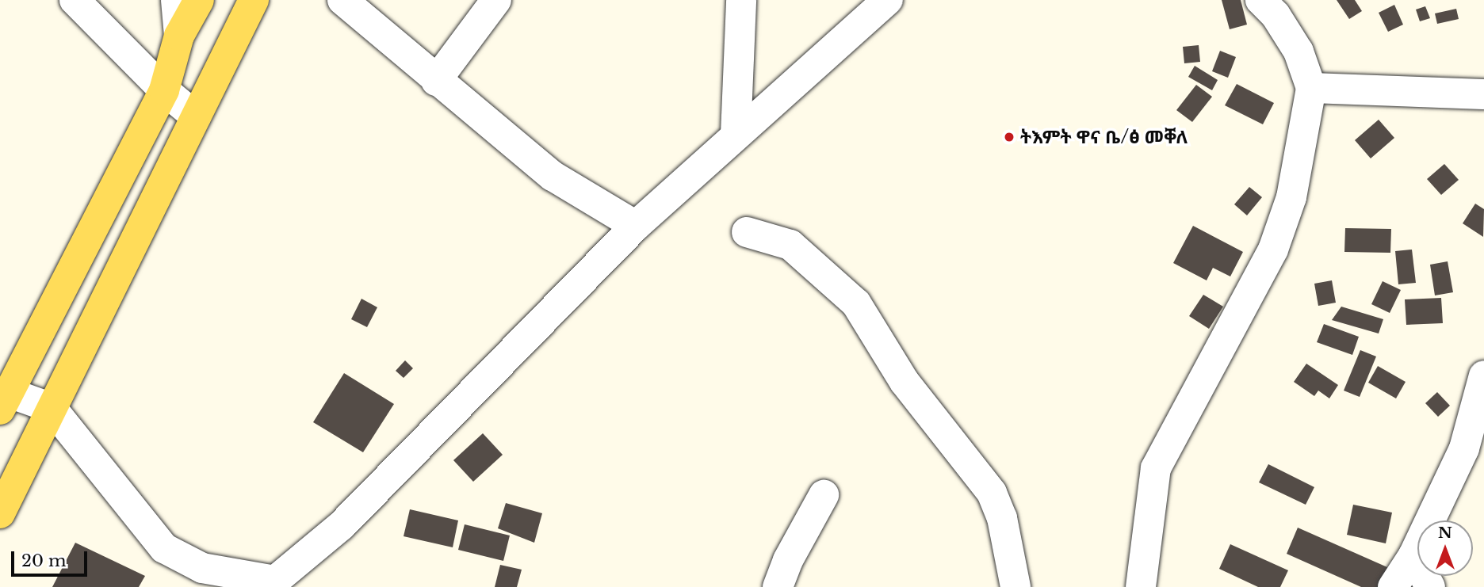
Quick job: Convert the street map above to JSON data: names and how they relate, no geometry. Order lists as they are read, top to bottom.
{
  "places": ["ትእምት ዋና ቤ/ፅ መቐለ"],
  "scale_bar": "20 m",
  "north": "top"
}
